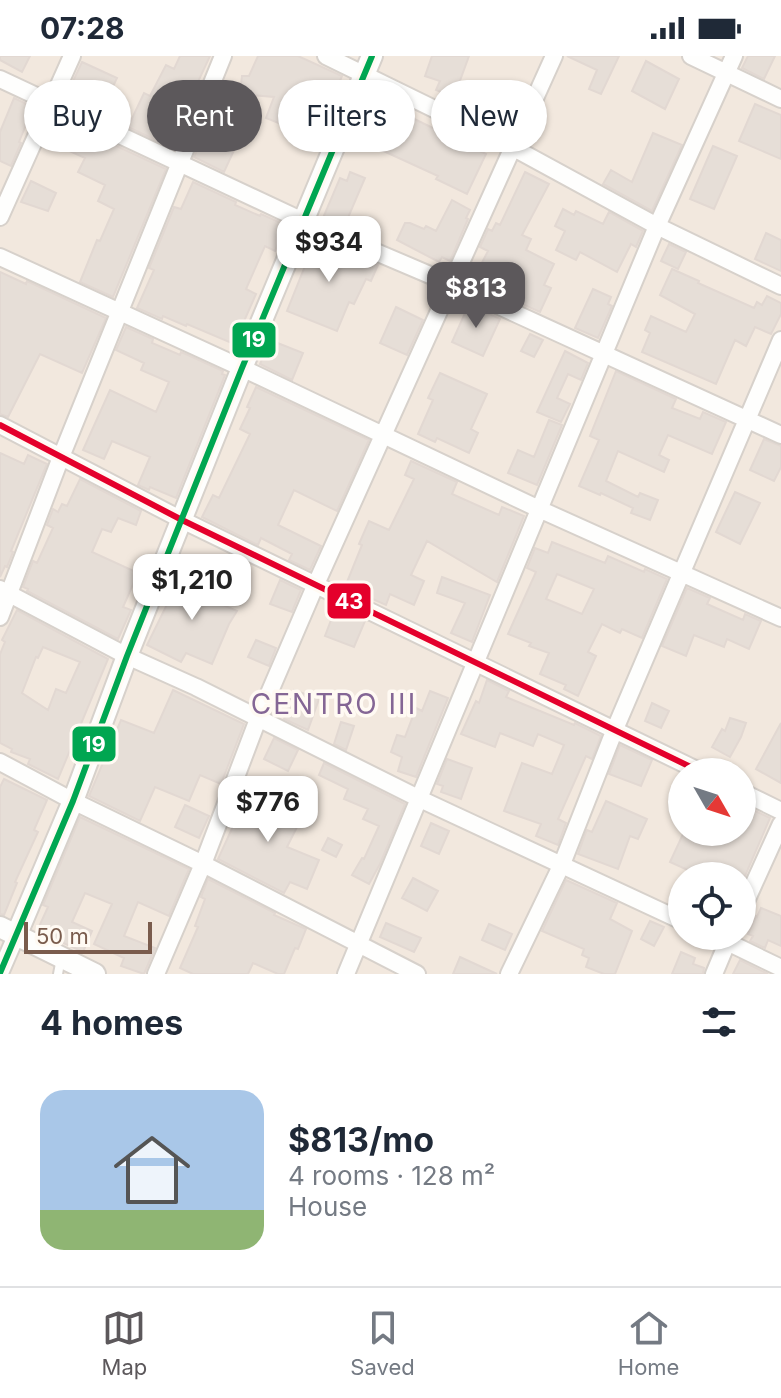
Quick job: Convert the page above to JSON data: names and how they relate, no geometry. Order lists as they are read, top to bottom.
{
  "districts": ["CENTRO III"],
  "lines": ["transit line 19", "transit line 43"],
  "scale_bar": "50 m",
  "north": "bottom right",
  "page": {
    "status": "07:28",
    "chip": [
      "Buy",
      "Rent",
      "Filters",
      "New"
    ],
    "price": [
      "$934",
      "$813",
      "$1,210",
      "$776"
    ],
    "scale": "50 m",
    "heading": "4 homes",
    "list": [
      {
        "name": "$813/mo",
        "note": "4 rooms · 128 m² · House"
      }
    ],
    "tabs": ["Map", "Saved", "Home"]
  }
}
